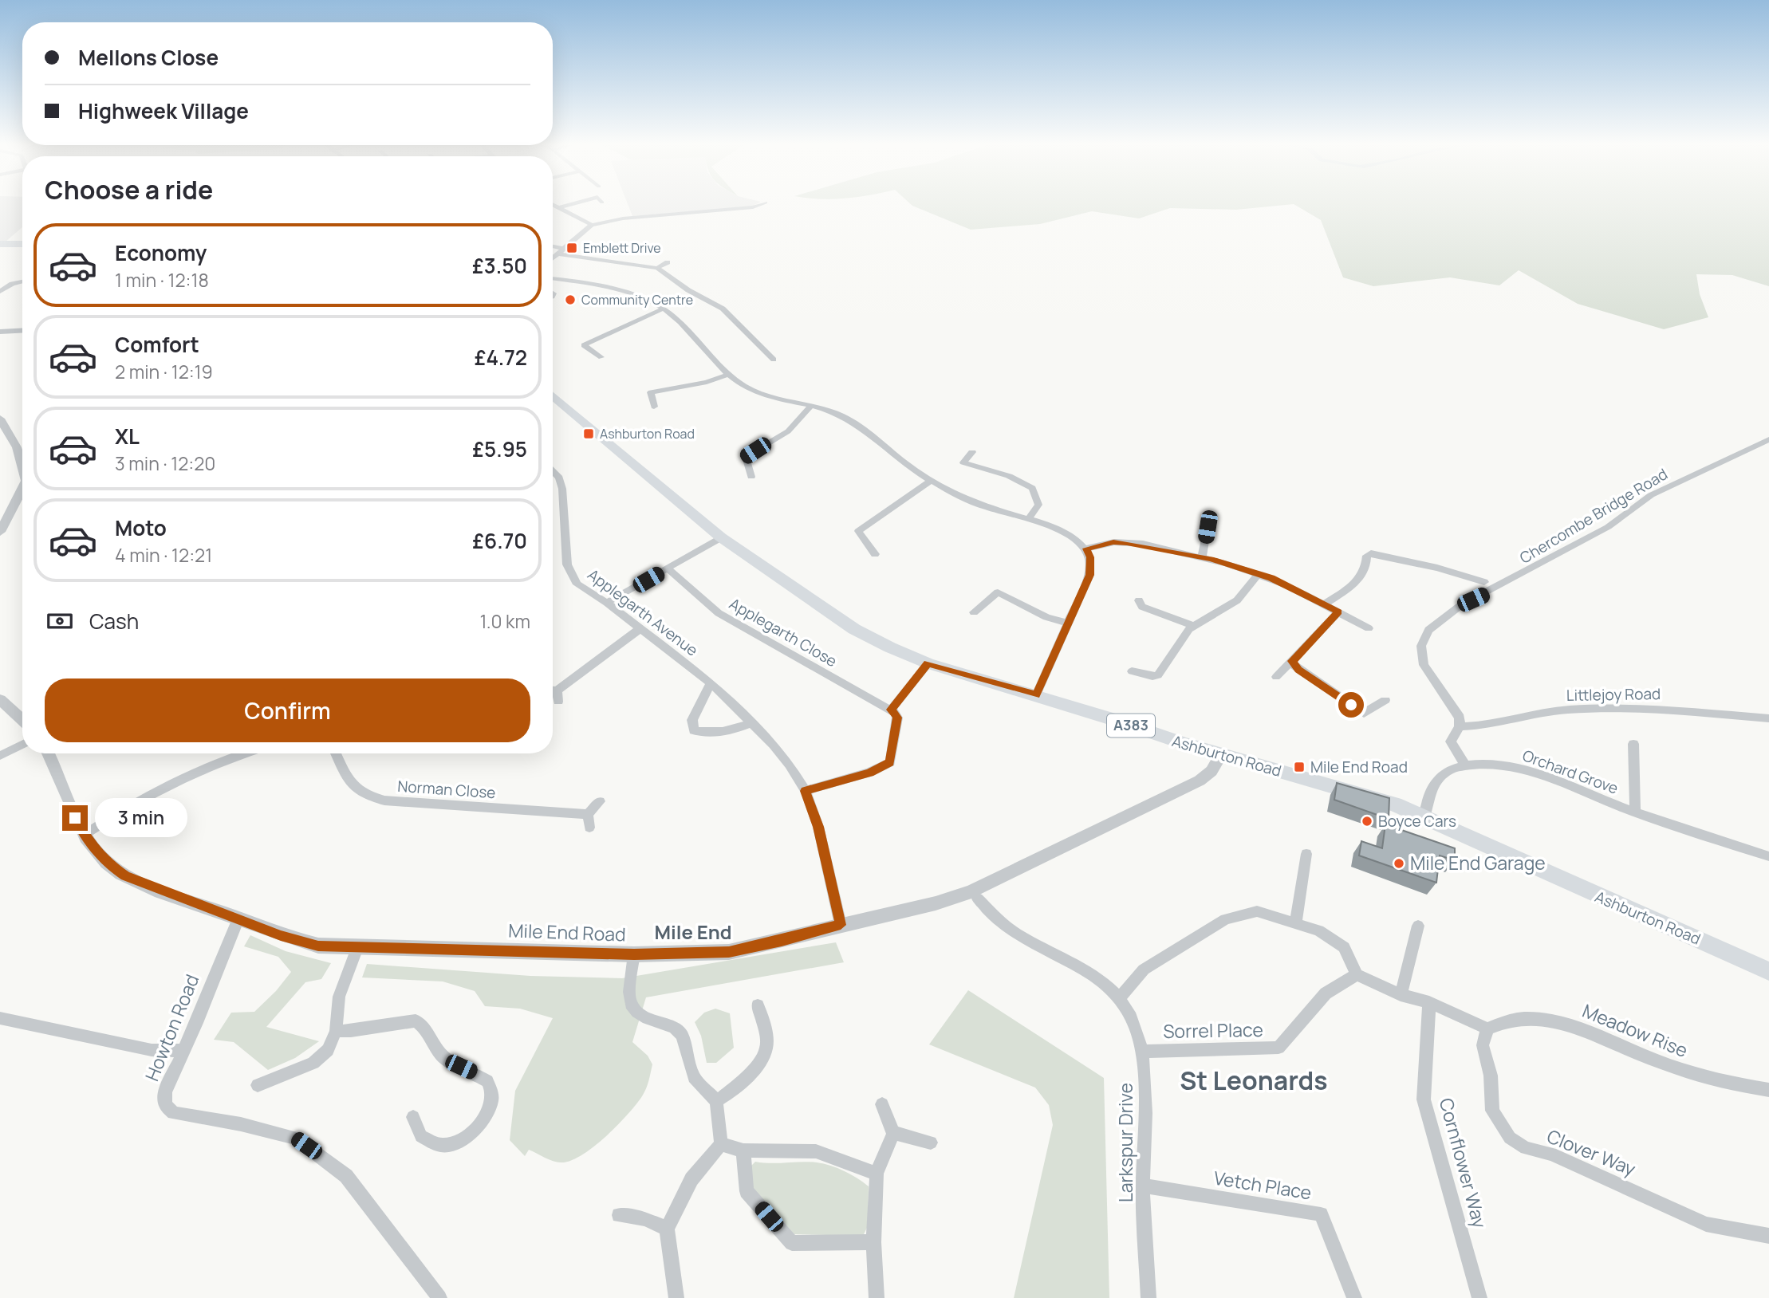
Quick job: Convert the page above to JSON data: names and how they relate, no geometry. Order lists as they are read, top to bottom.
{
  "streets": {
    "main road": ["A383", "Ashburton Road"],
    "street": [
      "Chercombe Bridge Road",
      "Applegarth Avenue",
      "Applegarth Close",
      "Littlejoy Road",
      "Orchard Grove",
      "Norman Close",
      "Mile End Road",
      "Howton Road",
      "Sorrel Place",
      "Meadow Rise",
      "Larkspur Drive",
      "Clover Way",
      "Cornflower Way",
      "Vetch Place"
    ]
  },
  "crossings": [
    ["Chercombe Bridge Road", "Littlejoy Road"],
    ["Applegarth Avenue", "Mile End Road"],
    ["Ashburton Road", "Orchard Grove"],
    ["Ashburton Road", "Mile End Road"],
    ["Mile End Road", "Howton Road"],
    ["Sorrel Place", "Larkspur Drive"],
    ["Meadow Rise", "Clover Way"],
    ["Larkspur Drive", "Vetch Place"]
  ],
  "districts": ["Mile End", "St Leonards"],
  "places": {
    "transit": ["Emblett Drive", "Ashburton Road", "Mile End Road"],
    "other": ["Community Centre", "Boyce Cars", "Mile End Garage"]
  },
  "page": {
    "banner": ["Mellons Close", "Highweek Village"],
    "heading": "Choose a ride",
    "list": [
      {
        "name": "Economy",
        "note": "1 min · 12:18",
        "value": "£3.50"
      },
      {
        "name": "Comfort",
        "note": "2 min · 12:19",
        "value": "£4.72"
      },
      {
        "name": "XL",
        "note": "3 min · 12:20",
        "value": "£5.95"
      },
      {
        "name": "Moto",
        "note": "4 min · 12:21",
        "value": "£6.70"
      }
    ],
    "pay": ["Cash", "1.0 km"],
    "buttons": "Confirm",
    "bubble": "3 min"
  }
}
